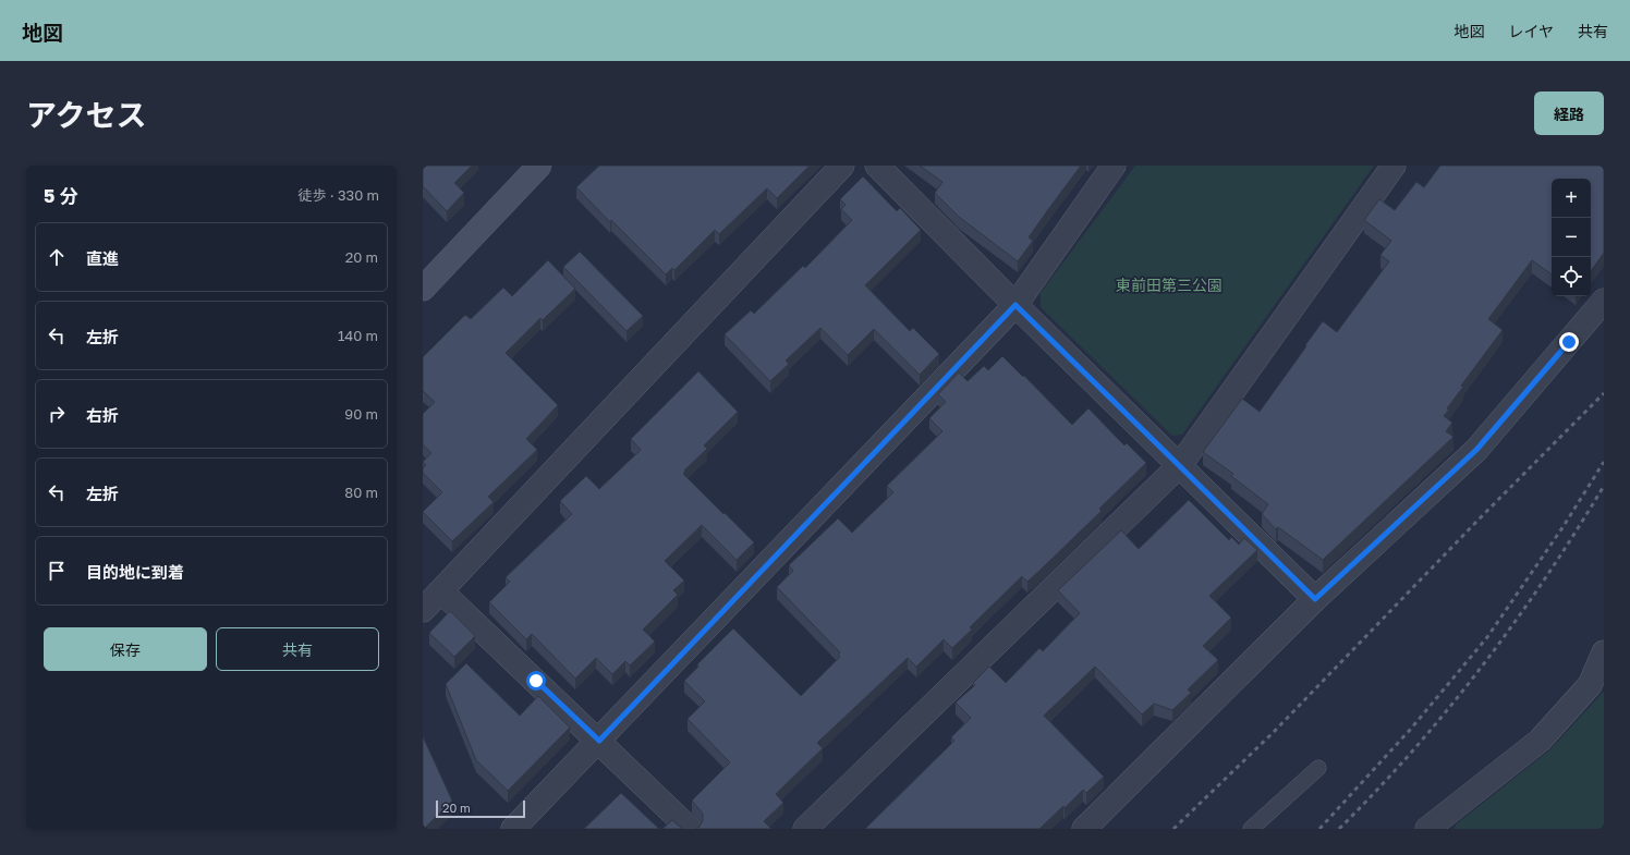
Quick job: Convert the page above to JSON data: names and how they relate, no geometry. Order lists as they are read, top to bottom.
{
  "parks": ["東前田第三公園"],
  "scale_bar": "20 m",
  "page": {
    "header": "地図",
    "nav": ["地図", "レイヤ", "共有"],
    "title": "アクセス",
    "buttons": [
      "経路",
      ["保存", "共有"]
    ],
    "heading": ["5 分", "徒歩 · 330 m"],
    "map_buttons": ["+", "−"],
    "list": [
      ["直進", "20 m"],
      ["左折", "140 m"],
      ["右折", "90 m"],
      ["左折", "80 m"],
      "目的地に到着"
    ],
    "scale": "20 m"
  }
}
